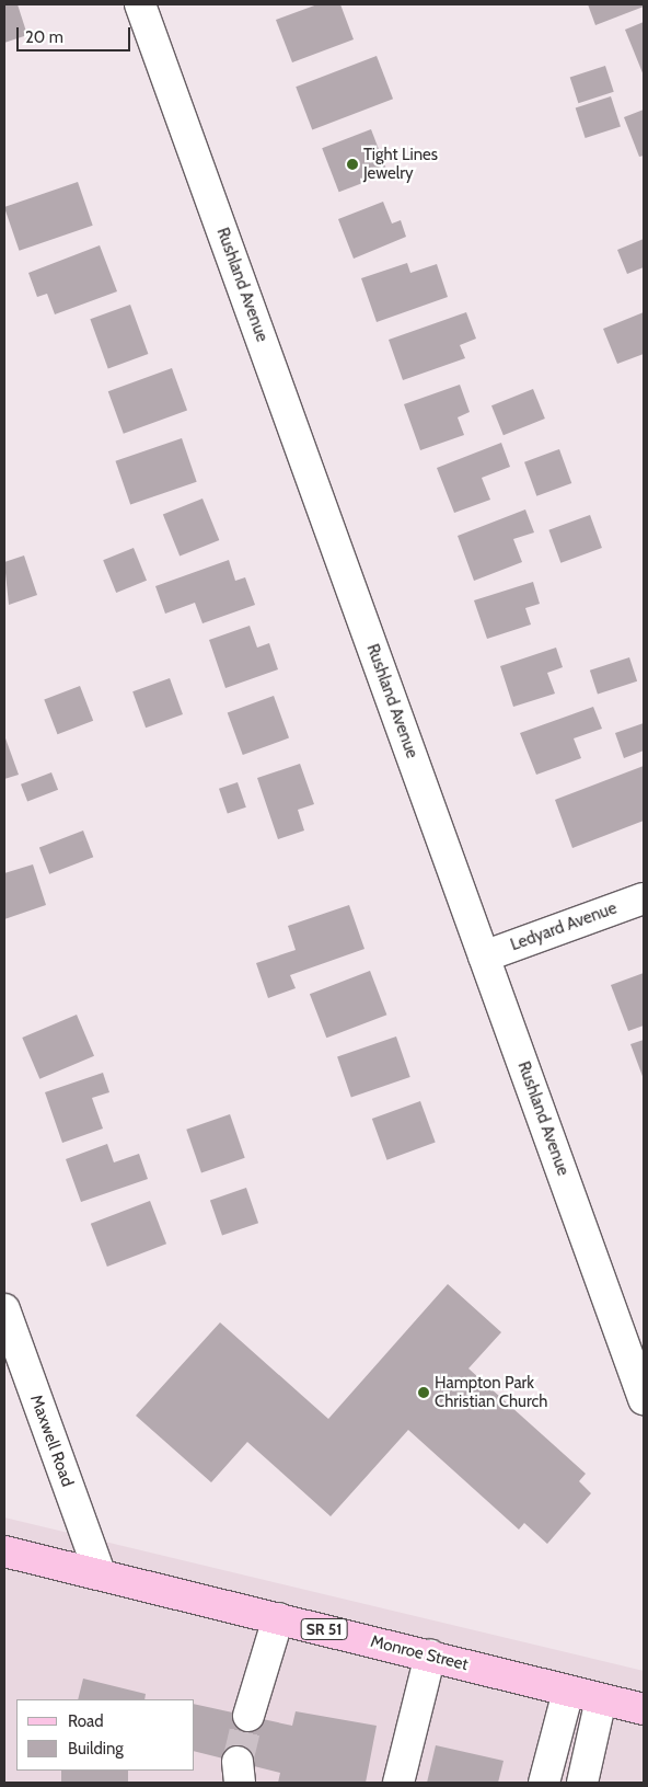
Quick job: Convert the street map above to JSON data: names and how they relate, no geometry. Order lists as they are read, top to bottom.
{
  "streets": {
    "main road": ["SR 51", "Monroe Street"],
    "street": ["Rushland Avenue", "Ledyard Avenue", "Maxwell Road"]
  },
  "crossings": [
    ["Rushland Avenue", "Ledyard Avenue"],
    ["Maxwell Road", "Monroe Street"]
  ],
  "places": ["Tight Lines Jewelry", "Hampton Park Christian Church"],
  "legend": ["Road", "Building"],
  "scale_bar": "20 m"
}
